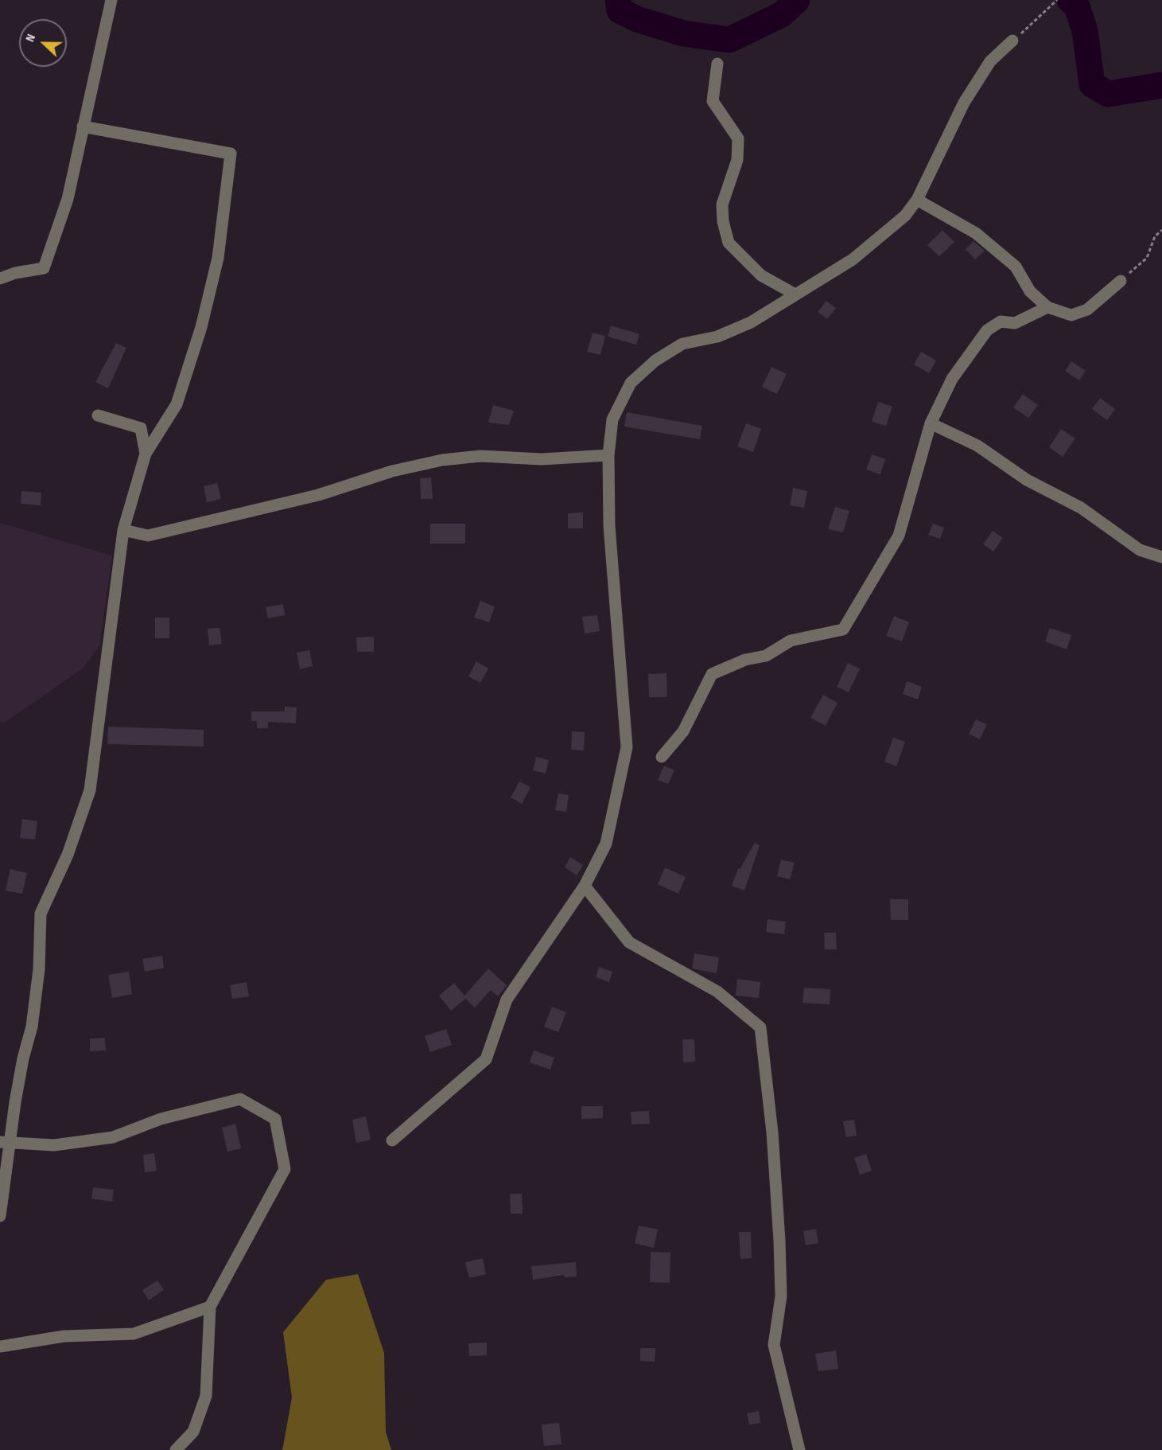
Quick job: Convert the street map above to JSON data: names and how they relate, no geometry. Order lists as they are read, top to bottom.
{
  "north": "left"
}
